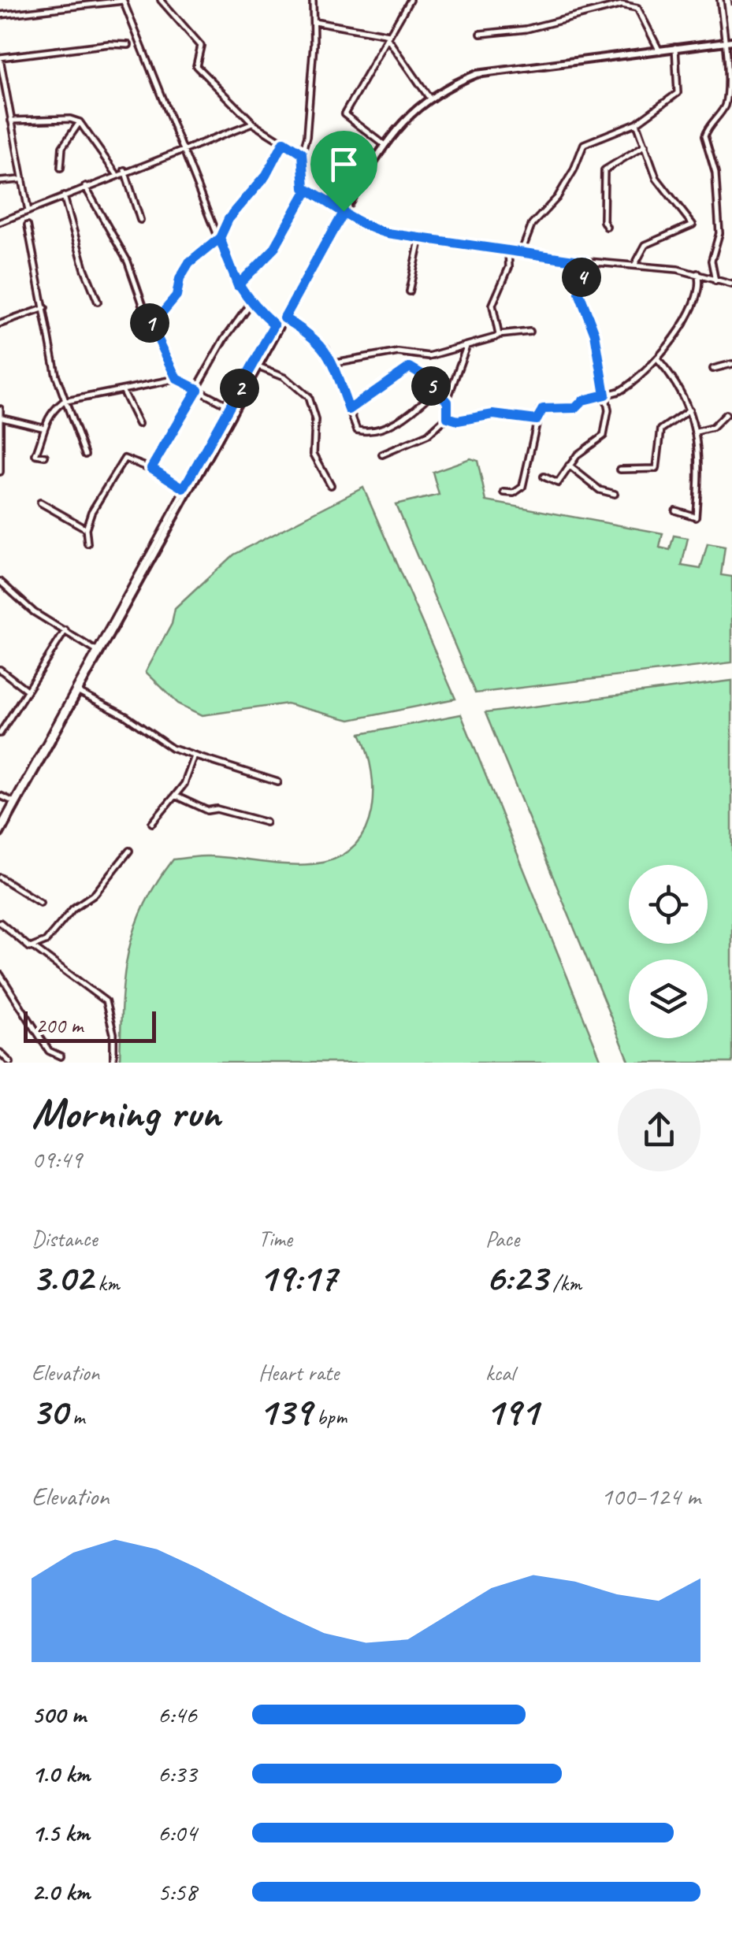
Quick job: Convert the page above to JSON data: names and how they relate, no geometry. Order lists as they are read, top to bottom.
{
  "scale_bar": "200 m",
  "page": {
    "pins": [
      "4",
      "1",
      "5",
      "2"
    ],
    "scale": "200 m",
    "heading": ["Morning run", "09:49"],
    "stats": [
      ["Distance", "3.02 km"],
      ["Time", "19:17"],
      ["Pace", "6:23 /km"],
      ["Elevation", "30 m"],
      ["Heart rate", "139 bpm"],
      ["kcal", "191"]
    ],
    "chart": ["Elevation", "100–124 m"],
    "list": [
      {
        "name": "500 m",
        "note": "6:46"
      },
      {
        "name": "1.0 km",
        "note": "6:33"
      },
      {
        "name": "1.5 km",
        "note": "6:04"
      },
      {
        "name": "2.0 km",
        "note": "5:58"
      }
    ]
  }
}
